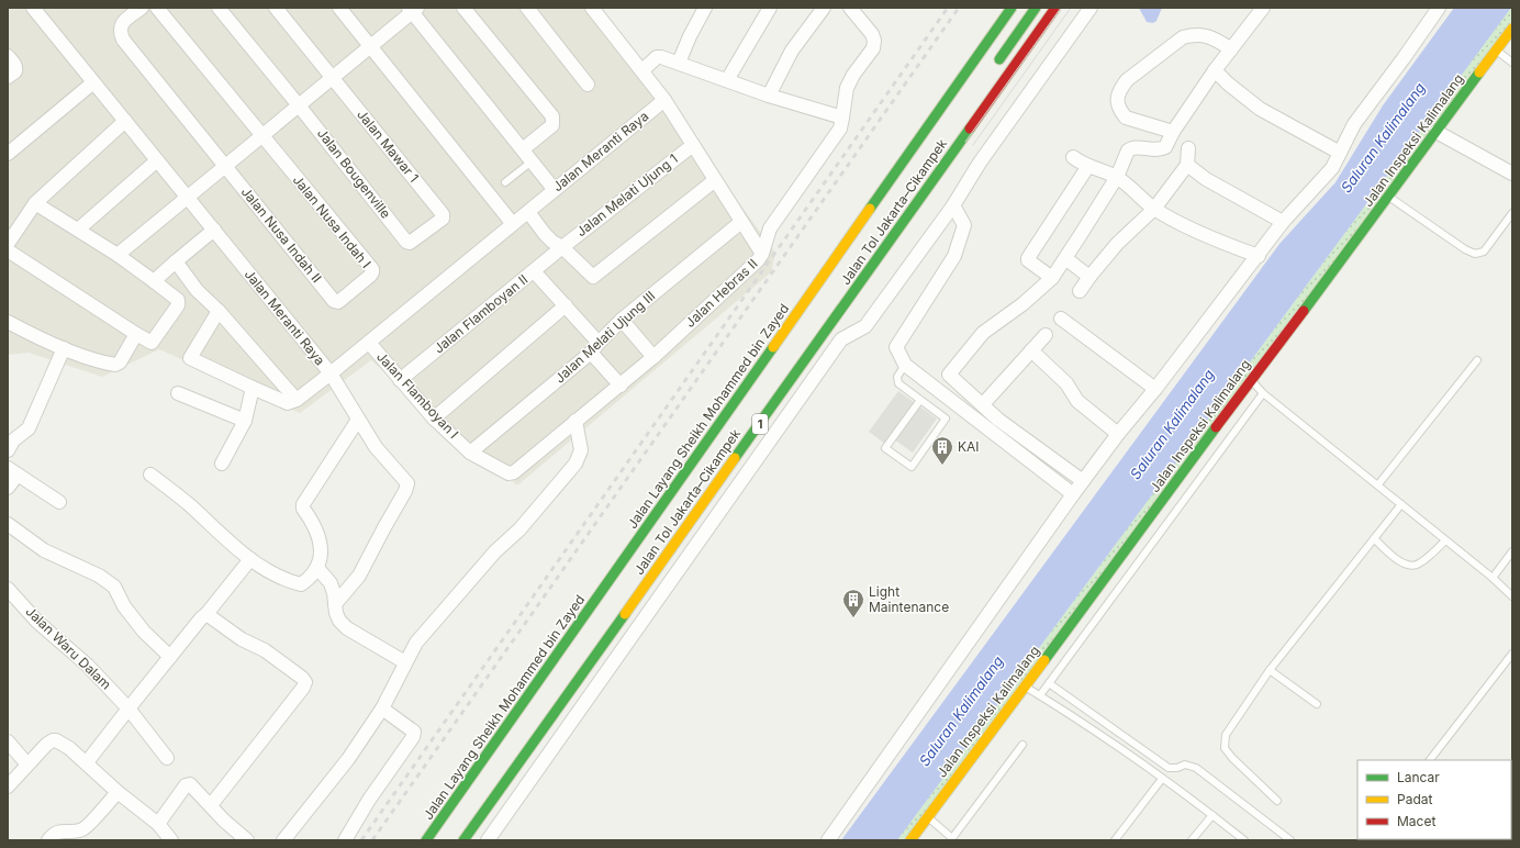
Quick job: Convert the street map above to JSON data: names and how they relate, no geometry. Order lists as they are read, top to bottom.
{
  "streets": {
    "main road": [
      "Jalan Inspeksi Kalimalang",
      "Jalan Tol Jakarta–Cikampek",
      "Jalan Layang Sheikh Mohammed bin Zayed",
      "1"
    ],
    "street": [
      "Jalan Mawar 1",
      "Jalan Meranti Raya",
      "Jalan Bougenville",
      "Jalan Melati Ujung 1",
      "Jalan Nusa Indah I",
      "Jalan Nusa Indah II",
      "Jalan Hebras II",
      "Jalan Flamboyan II",
      "Jalan Melati Ujung III",
      "Jalan Flamboyan I",
      "Jalan Waru Dalam"
    ]
  },
  "crossings": [
    ["Jalan Mawar 1", "Jalan Bougenville"],
    ["Jalan Meranti Raya", "Jalan Hebras II"],
    ["Jalan Meranti Raya", "Jalan Flamboyan I"],
    ["Jalan Melati Ujung 1", "Jalan Hebras II"],
    ["Jalan Melati Ujung 1", "Jalan Flamboyan II"],
    ["Jalan Nusa Indah I", "Jalan Nusa Indah II"],
    ["Jalan Hebras II", "Jalan Melati Ujung III"],
    ["Jalan Hebras II", "Jalan Flamboyan I"],
    ["Jalan Flamboyan II", "Jalan Flamboyan I"],
    ["Jalan Melati Ujung III", "Jalan Flamboyan I"]
  ],
  "water": ["Saluran Kalimalang"],
  "places": {
    "building": ["KAI", "Light Maintenance"]
  },
  "legend": ["Lancar", "Padat", "Macet"]
}
